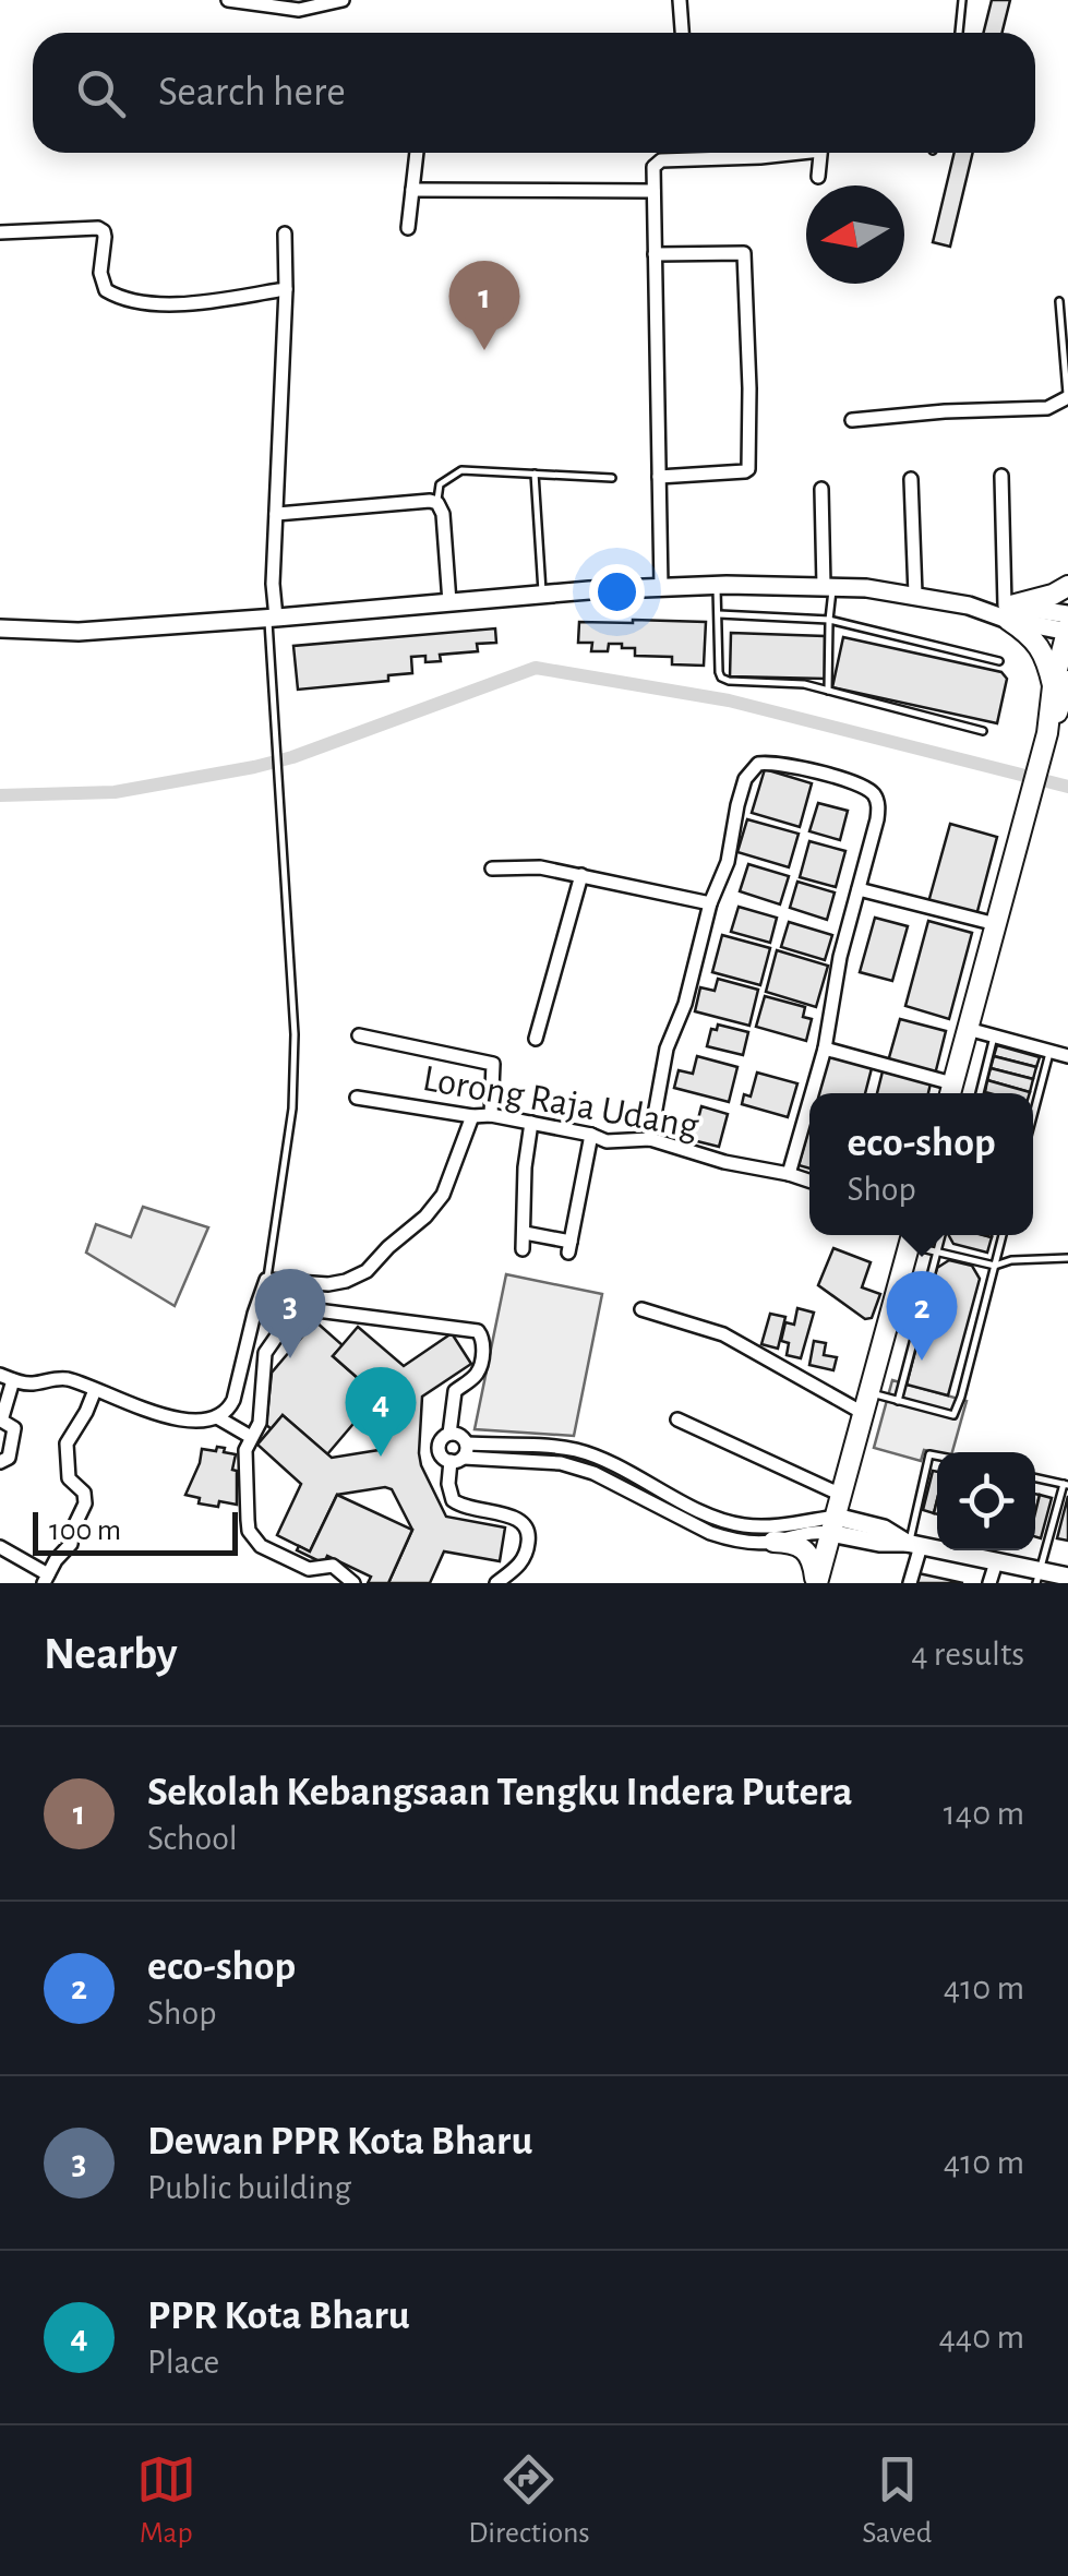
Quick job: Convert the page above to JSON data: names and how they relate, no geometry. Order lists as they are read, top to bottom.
{
  "streets": {
    "street": ["Lorong Raja Udang"]
  },
  "scale_bar": "100 m",
  "north": "left",
  "page": {
    "search": "Search here",
    "pins": [
      "1",
      "3",
      "2",
      "4"
    ],
    "popup": ["eco-shop", "Shop"],
    "scale": "100 m",
    "heading": ["Nearby", "4 results"],
    "list": [
      {
        "mark": "1",
        "name": "Sekolah Kebangsaan Tengku Indera Putera",
        "note": "School",
        "value": "140 m"
      },
      {
        "mark": "2",
        "name": "eco-shop",
        "note": "Shop",
        "value": "410 m"
      },
      {
        "mark": "3",
        "name": "Dewan PPR Kota Bharu",
        "note": "Public building",
        "value": "410 m"
      },
      {
        "mark": "4",
        "name": "PPR Kota Bharu",
        "note": "Place",
        "value": "440 m"
      }
    ],
    "nav": ["Map", "Directions", "Saved"]
  }
}
